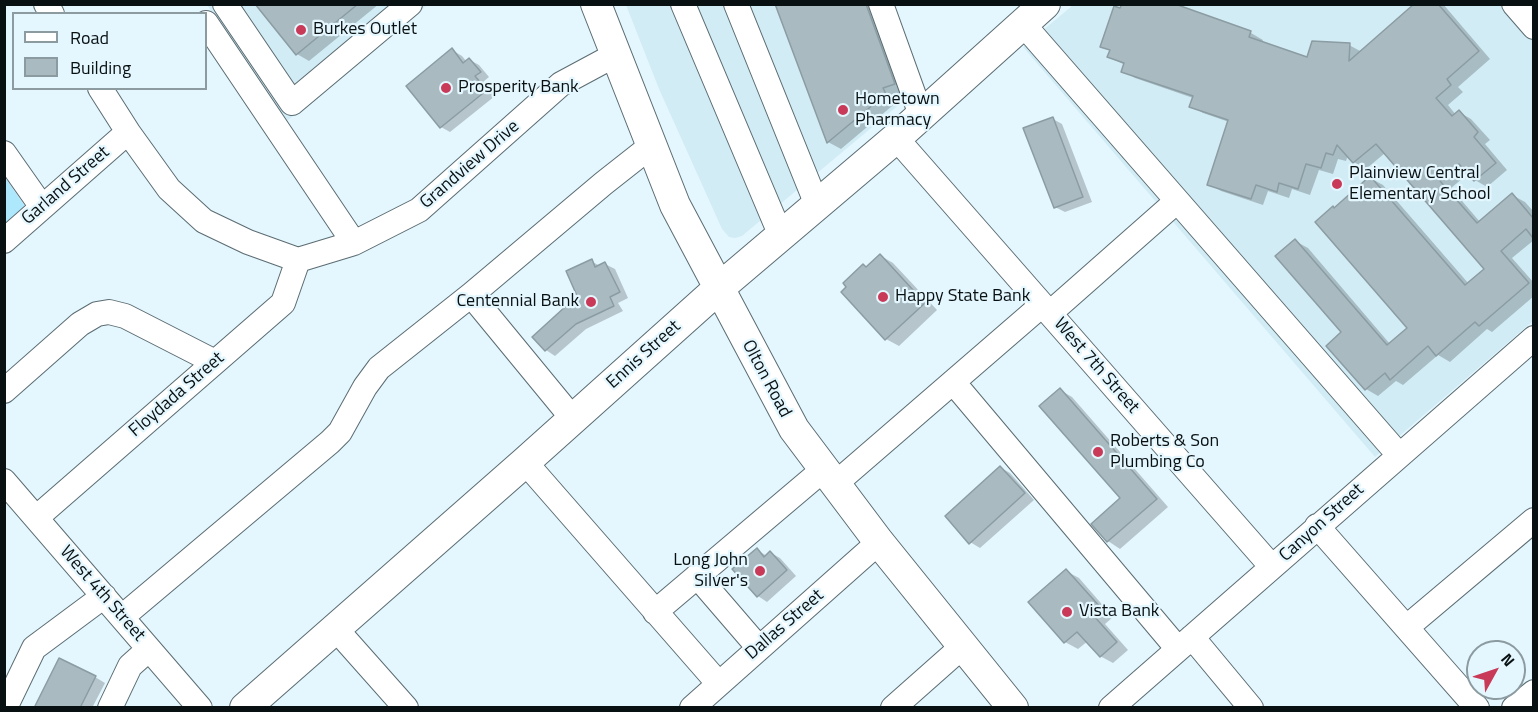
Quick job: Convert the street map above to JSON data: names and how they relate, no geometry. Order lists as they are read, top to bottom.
{
  "streets": {
    "main road": ["Ennis Street", "Olton Road"],
    "street": [
      "Grandview Drive",
      "Garland Street",
      "West 7th Street",
      "Floydada Street",
      "Canyon Street",
      "West 4th Street",
      "Dallas Street"
    ]
  },
  "crossings": [
    ["Grandview Drive", "Olton Road"],
    ["Grandview Drive", "Floydada Street"],
    ["Ennis Street", "West 7th Street"],
    ["Ennis Street", "Olton Road"],
    ["West 7th Street", "Canyon Street"],
    ["Olton Road", "Dallas Street"],
    ["Floydada Street", "West 4th Street"]
  ],
  "places": [
    "Burkes Outlet",
    "Prosperity Bank",
    "Hometown Pharmacy",
    "Plainview Central Elementary School",
    "Happy State Bank",
    "Centennial Bank",
    "Roberts & Son Plumbing Co",
    "Long John Silver's",
    "Vista Bank"
  ],
  "legend": ["Road", "Building"],
  "north": "top right"
}
